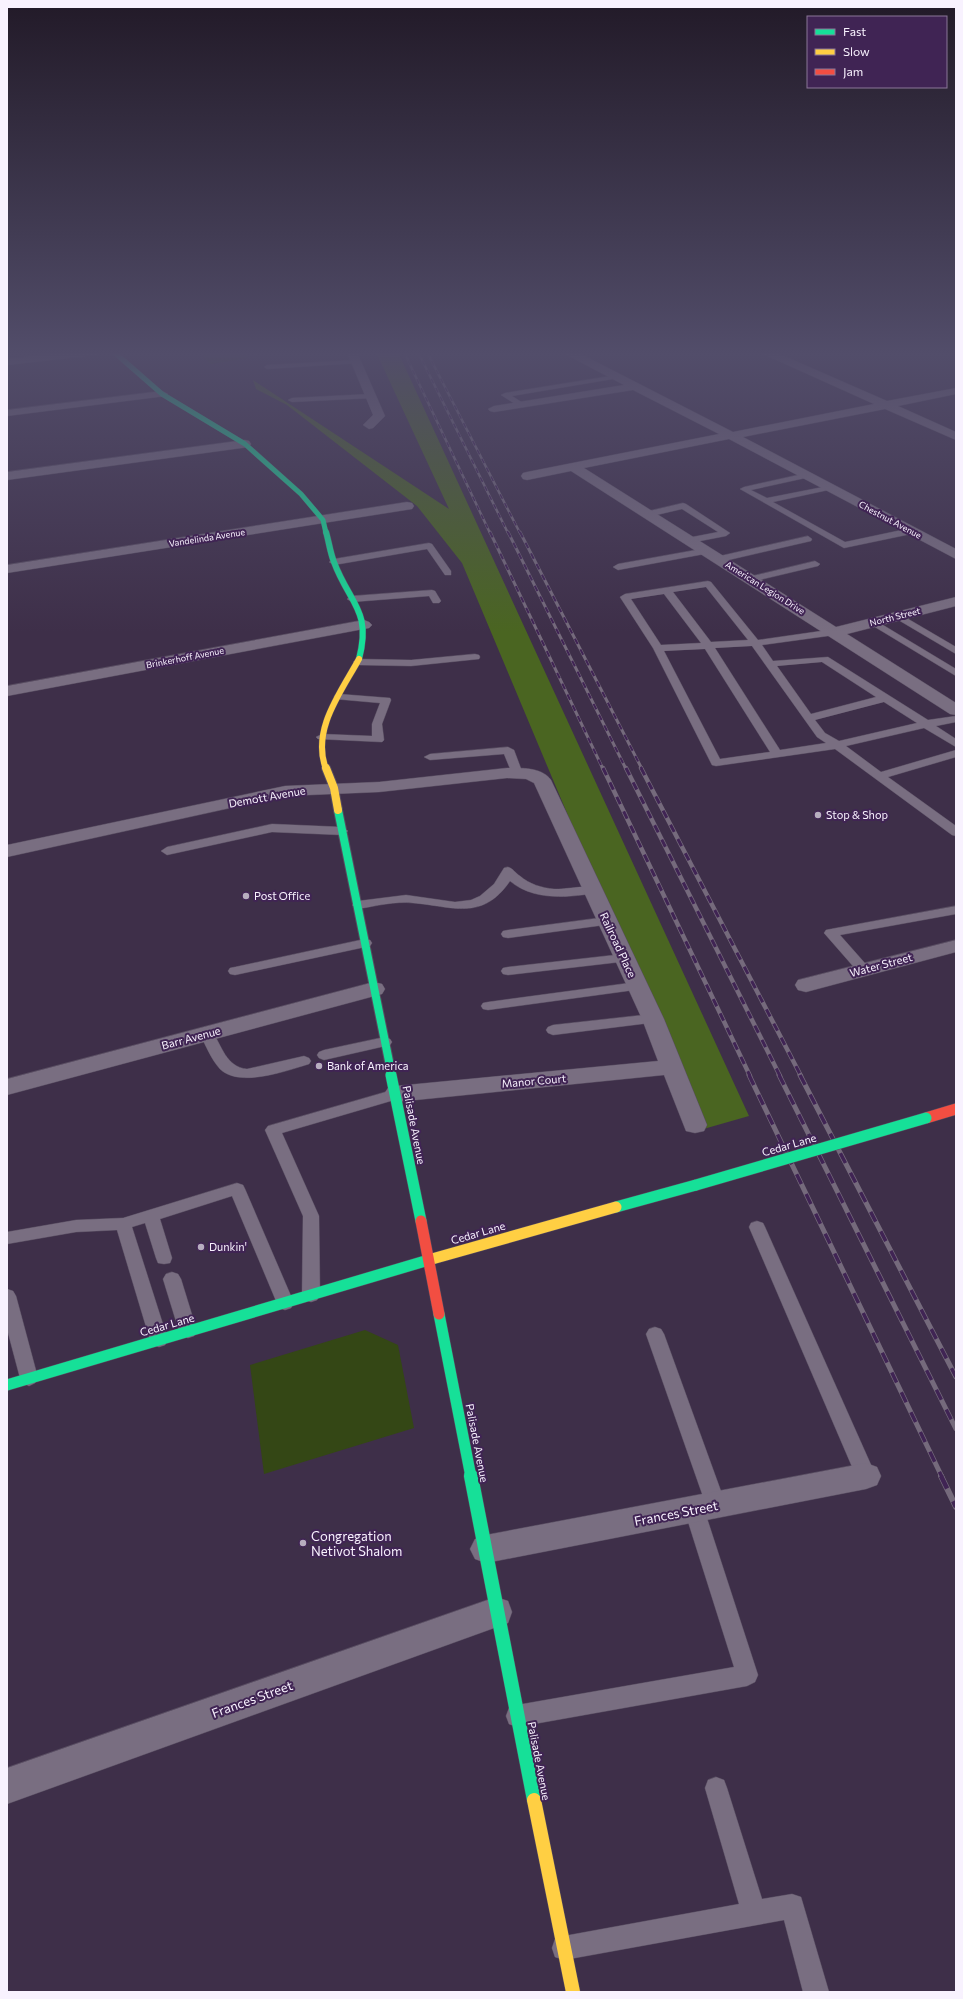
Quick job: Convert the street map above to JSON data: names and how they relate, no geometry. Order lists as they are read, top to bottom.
{
  "streets": {
    "street": [
      "Chestnut Avenue",
      "Vandelinda Avenue",
      "American Legion Drive",
      "North Street",
      "Brinkerhoff Avenue",
      "Demott Avenue",
      "Railroad Place",
      "Water Street",
      "Barr Avenue",
      "Manor Court",
      "Palisade Avenue",
      "Cedar Lane",
      "Frances Street"
    ]
  },
  "crossings": [
    ["Vandelinda Avenue", "Palisade Avenue"],
    ["American Legion Drive", "North Street"],
    ["Brinkerhoff Avenue", "Palisade Avenue"],
    ["Demott Avenue", "Railroad Place"],
    ["Demott Avenue", "Palisade Avenue"],
    ["Railroad Place", "Manor Court"],
    ["Barr Avenue", "Palisade Avenue"],
    ["Manor Court", "Palisade Avenue"],
    ["Palisade Avenue", "Cedar Lane"],
    ["Palisade Avenue", "Frances Street"]
  ],
  "places": [
    "Stop & Shop",
    "Post Office",
    "Bank of America",
    "Dunkin'",
    "Congregation Netivot Shalom"
  ],
  "legend": ["Fast", "Slow", "Jam"]
}
